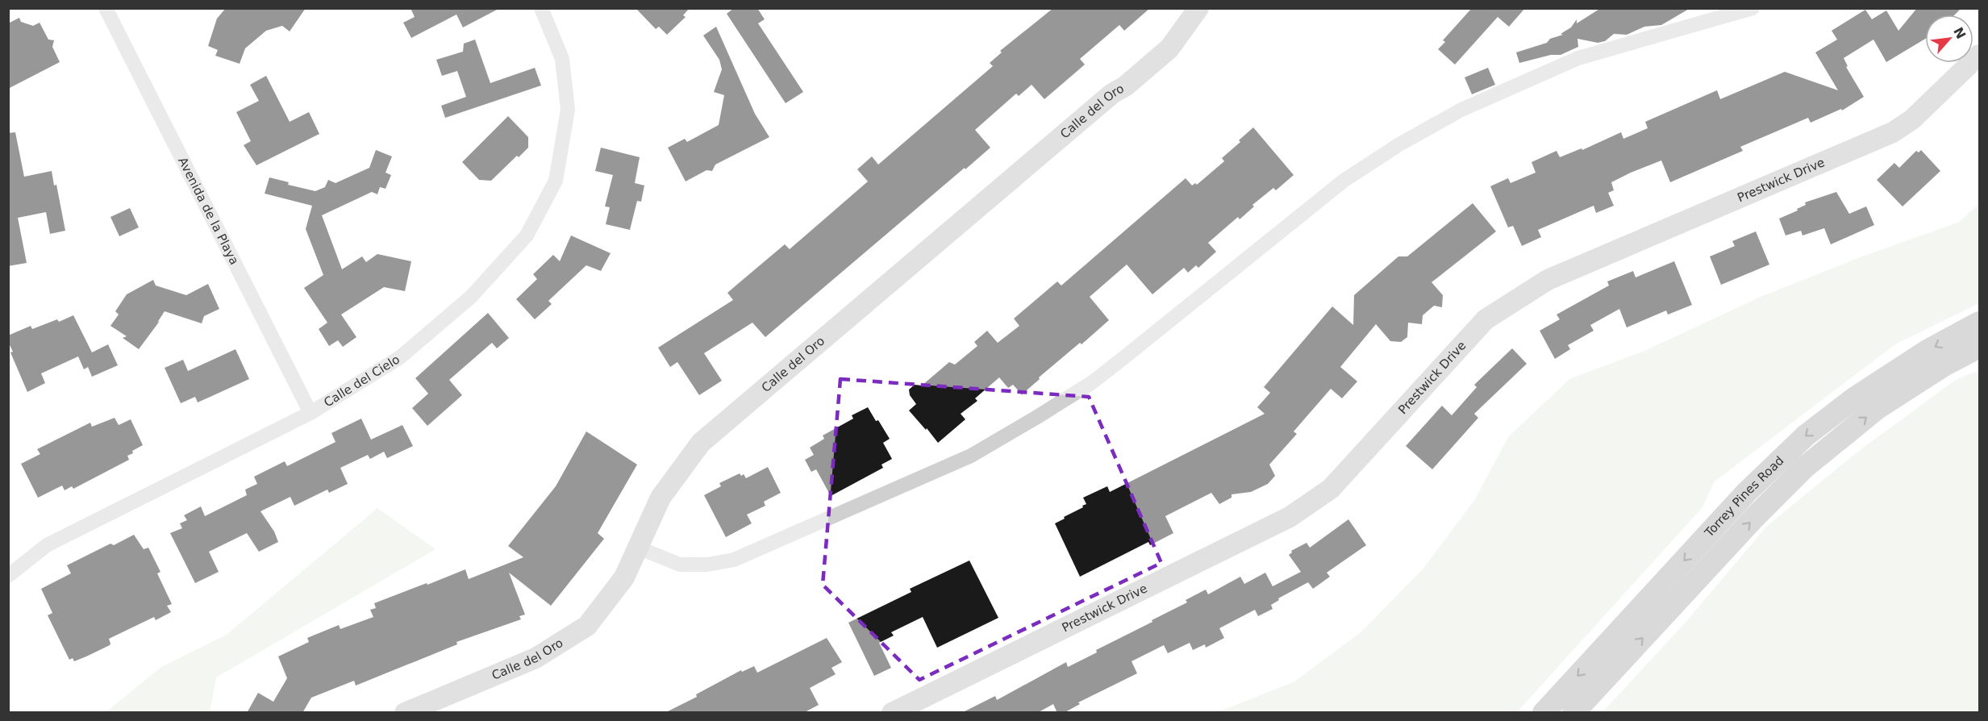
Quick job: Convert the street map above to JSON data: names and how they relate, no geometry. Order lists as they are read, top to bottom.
{
  "streets": {
    "main road": ["Torrey Pines Road"],
    "street": [
      "Calle del Oro",
      "Prestwick Drive",
      "Avenida de la Playa",
      "Calle del Cielo"
    ]
  },
  "crossings": [
    ["Avenida de la Playa", "Calle del Cielo"]
  ],
  "north": "top right"
}
